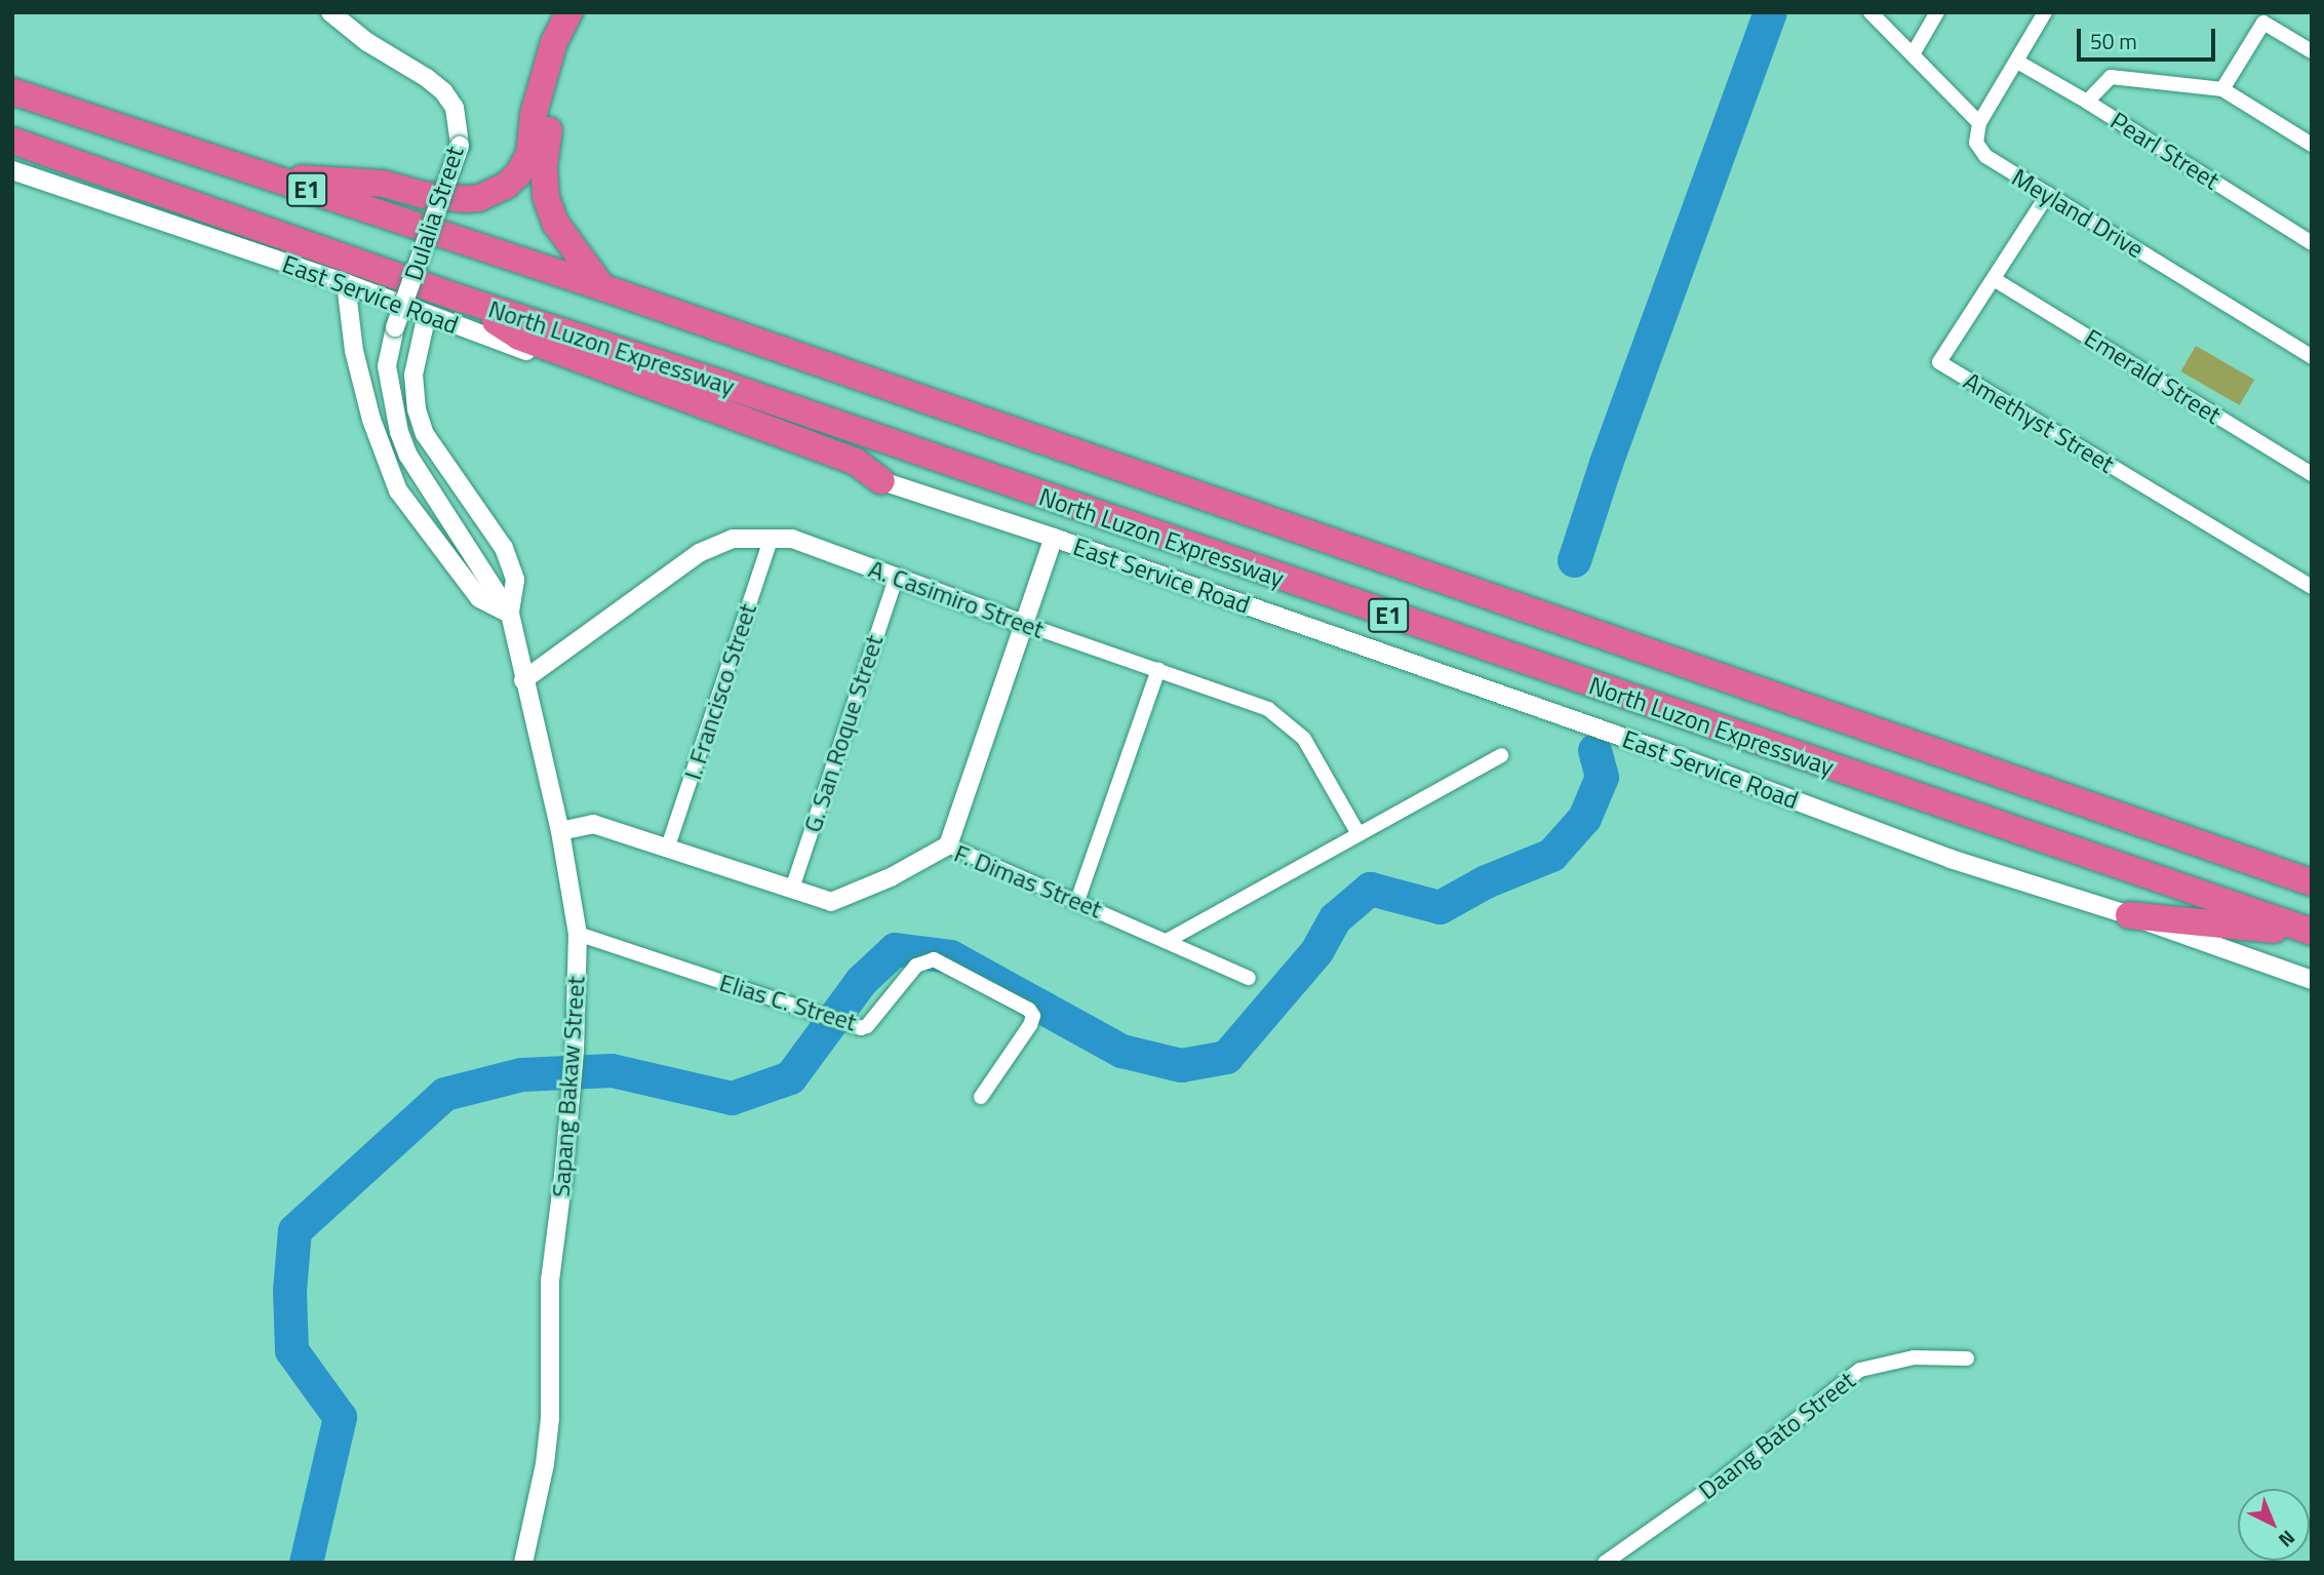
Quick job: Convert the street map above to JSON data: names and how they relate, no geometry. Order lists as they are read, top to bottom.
{
  "streets": {
    "highway": ["E1", "North Luzon Expressway"],
    "street": [
      "Pearl Street",
      "Dulalia Street",
      "Meyland Drive",
      "East Service Road",
      "Emerald Street",
      "Amethyst Street",
      "A. Casimiro Street",
      "I. Francisco Street",
      "G. San Roque Street",
      "F. Dimas Street",
      "Elias C. Street",
      "Sapang Bakaw Street",
      "Daang Bato Street"
    ]
  },
  "crossings": [
    ["Dulalia Street", "Sapang Bakaw Street"],
    ["Meyland Drive", "Amethyst Street"],
    ["East Service Road", "Sapang Bakaw Street"],
    ["Emerald Street", "Amethyst Street"],
    ["A. Casimiro Street", "I. Francisco Street"],
    ["A. Casimiro Street", "G. San Roque Street"],
    ["A. Casimiro Street", "Sapang Bakaw Street"],
    ["I. Francisco Street", "F. Dimas Street"],
    ["G. San Roque Street", "F. Dimas Street"],
    ["F. Dimas Street", "Sapang Bakaw Street"],
    ["Elias C. Street", "Sapang Bakaw Street"]
  ],
  "scale_bar": "50 m",
  "north": "bottom right"
}
